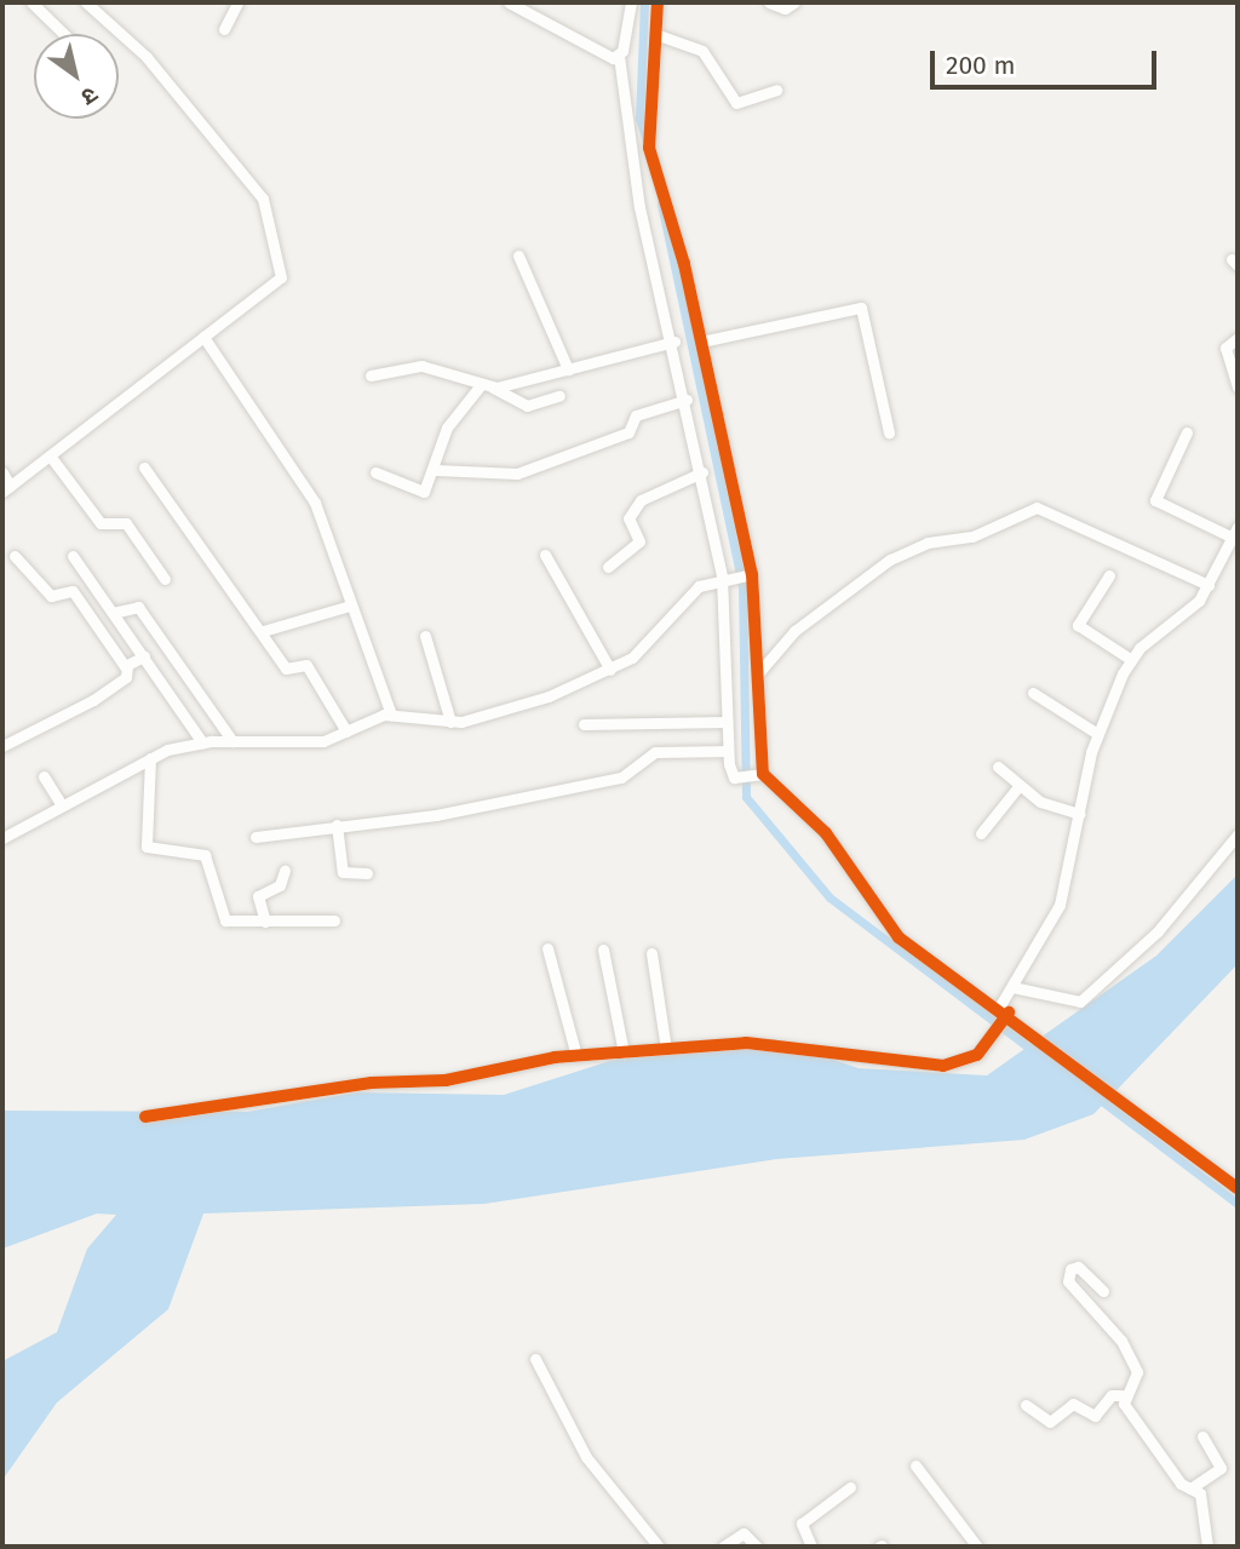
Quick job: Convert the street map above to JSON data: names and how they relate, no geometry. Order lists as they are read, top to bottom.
{
  "scale_bar": "200 m",
  "north": "bottom right"
}
